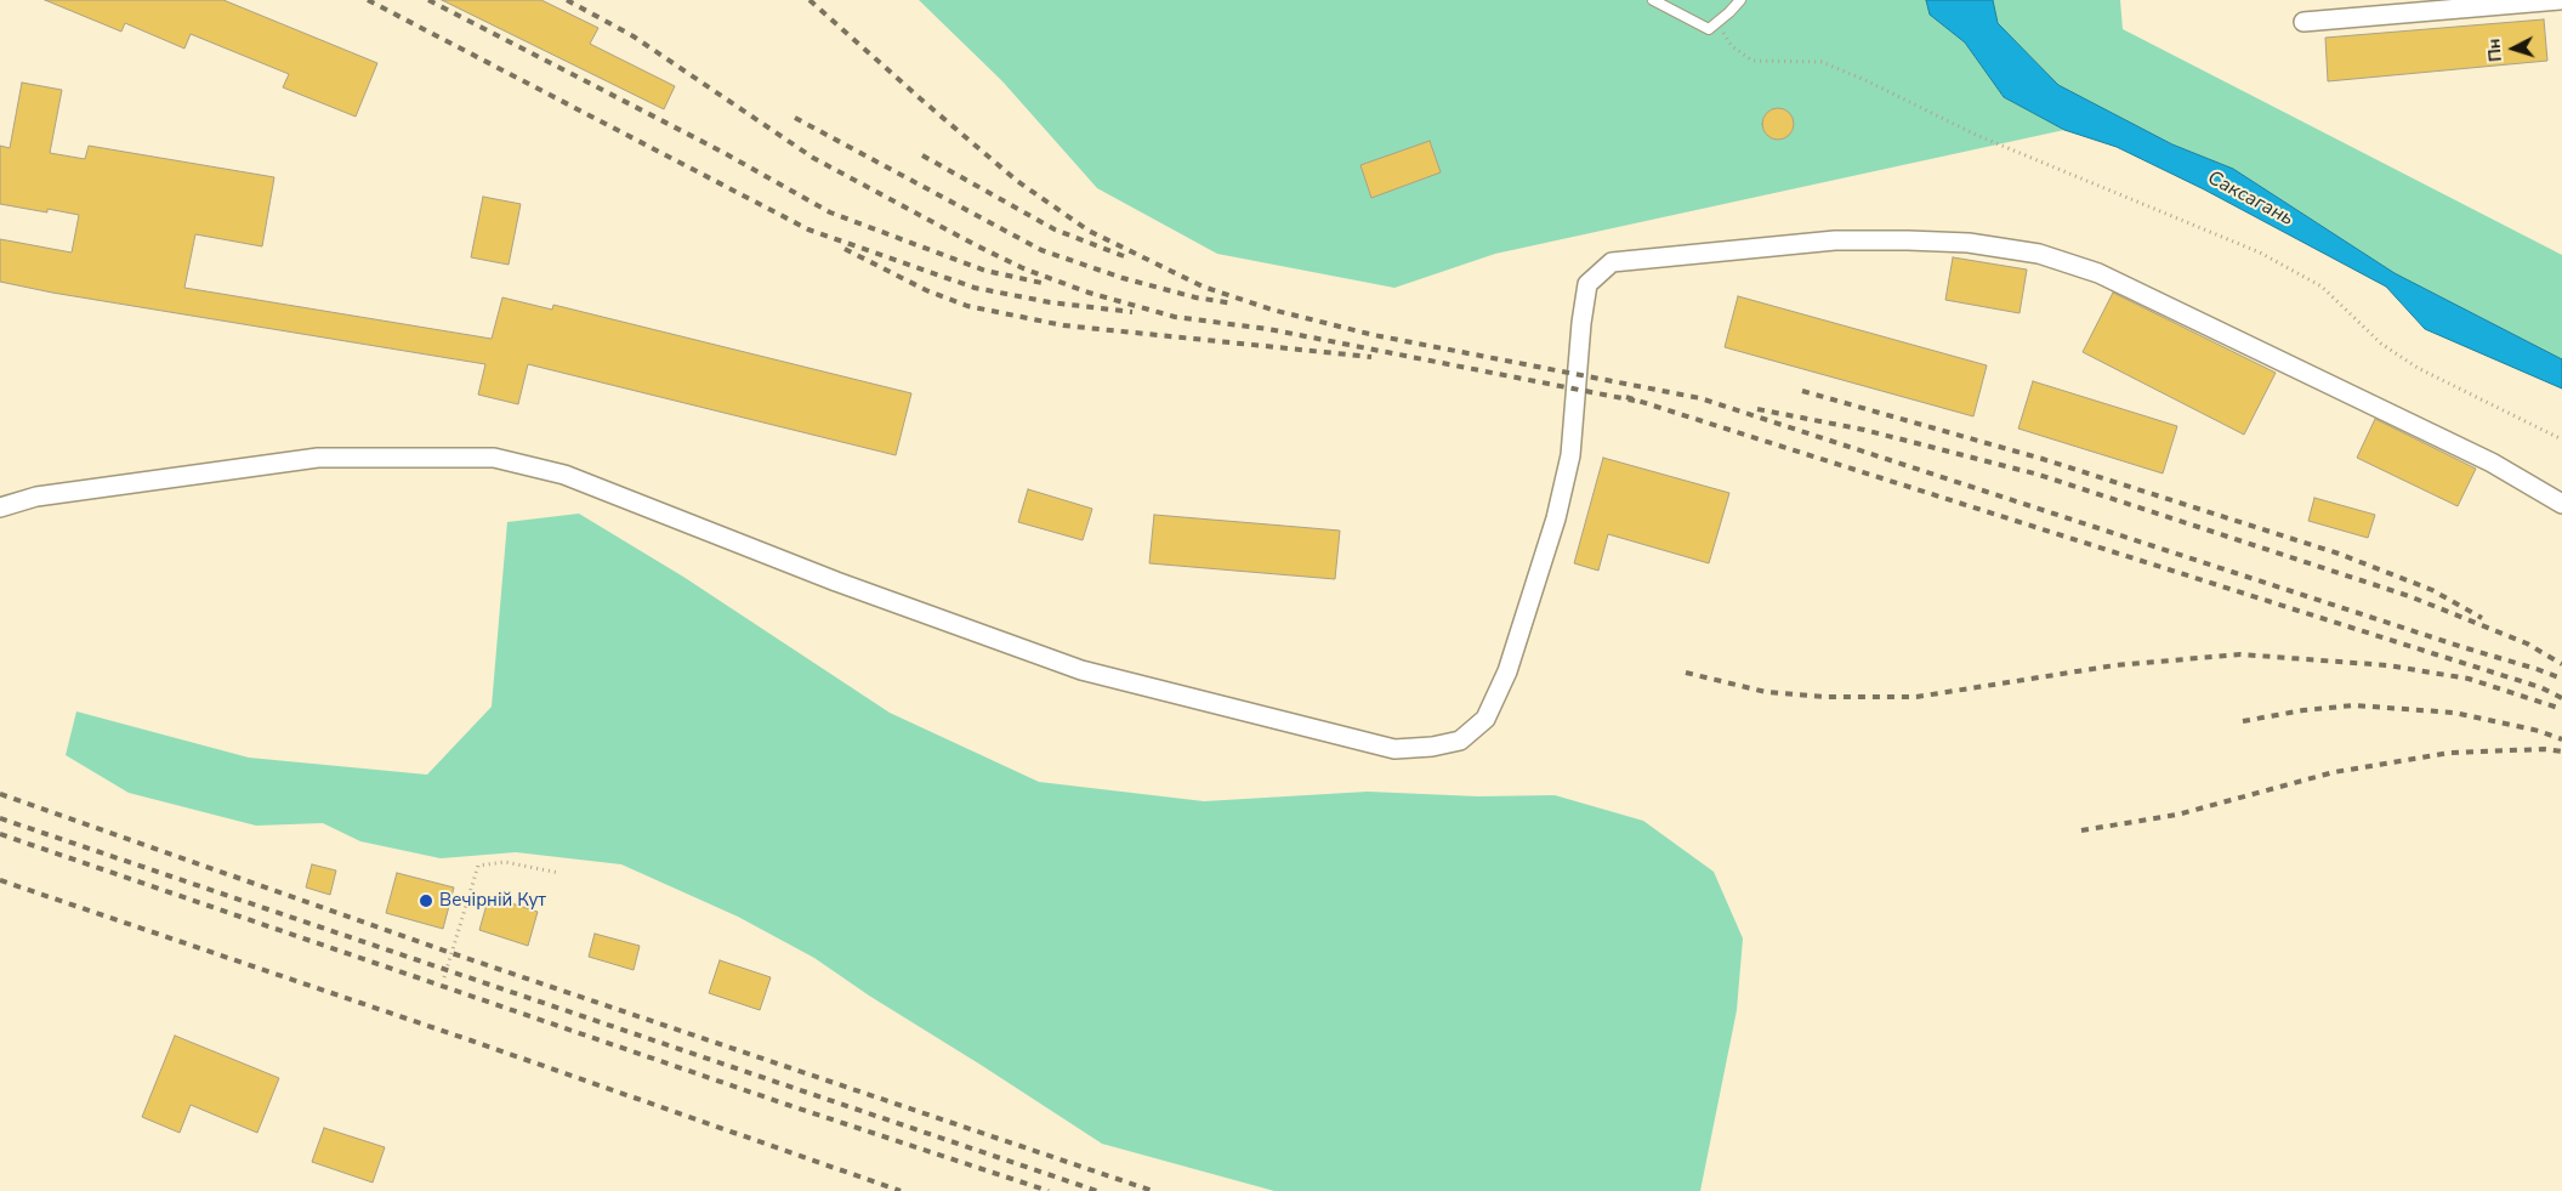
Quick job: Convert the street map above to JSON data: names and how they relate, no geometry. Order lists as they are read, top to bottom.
{
  "water": ["Саксагань"],
  "places": ["Вечірній Кут"],
  "north": "left"
}
